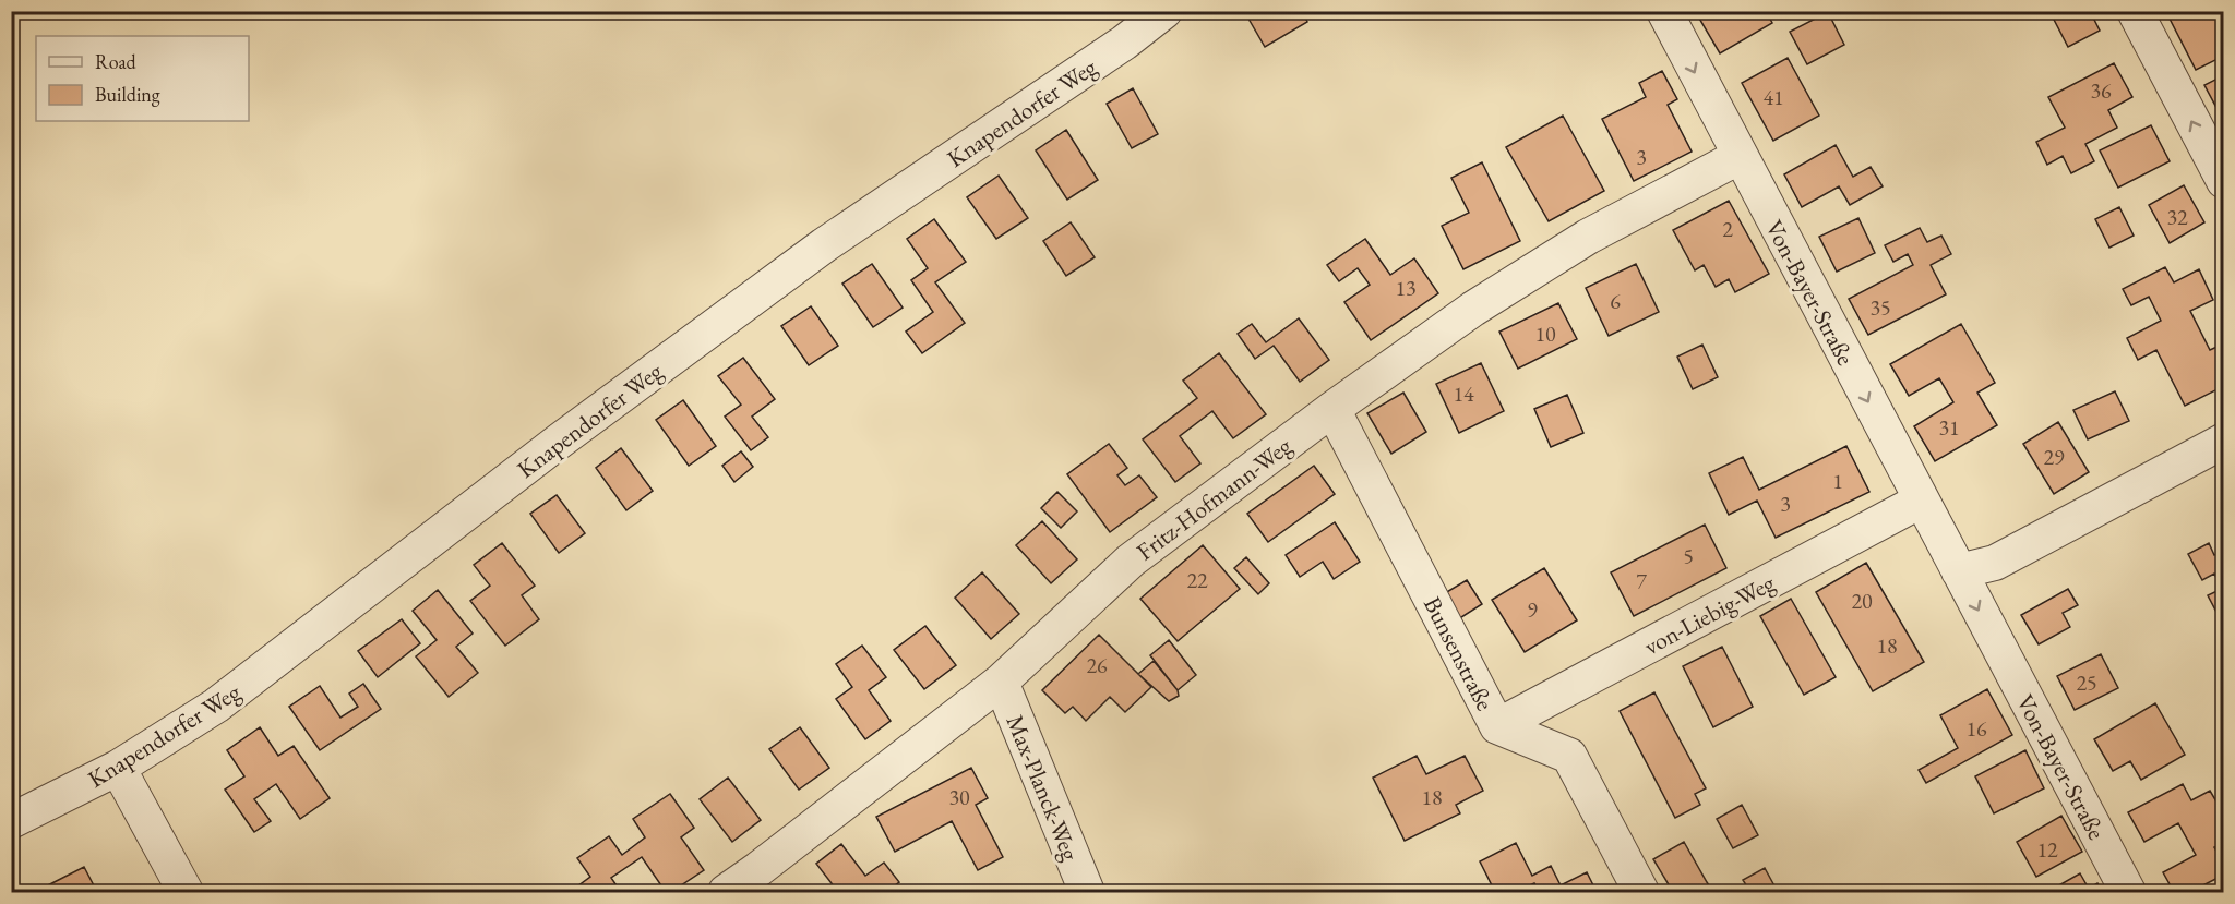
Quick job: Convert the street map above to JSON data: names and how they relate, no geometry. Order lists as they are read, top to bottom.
{
  "streets": {
    "street": [
      "Knapendorfer Weg",
      "Von-Bayer-Straße",
      "Fritz-Hofmann-Weg",
      "von-Liebig-Weg",
      "Bunsenstraße",
      "Max-Planck-Weg"
    ]
  },
  "crossings": [
    ["Von-Bayer-Straße", "Fritz-Hofmann-Weg"],
    ["Von-Bayer-Straße", "von-Liebig-Weg"],
    ["Fritz-Hofmann-Weg", "Bunsenstraße"],
    ["Fritz-Hofmann-Weg", "Max-Planck-Weg"],
    ["von-Liebig-Weg", "Bunsenstraße"]
  ],
  "one_way": ["Von-Bayer-Straße"],
  "house_numbers": [
    "36",
    "41",
    "3",
    "32",
    "2",
    "13",
    "6",
    "35",
    "10",
    "14",
    "31",
    "29",
    "1",
    "3",
    "5",
    "22",
    "7",
    "20",
    "9",
    "18",
    "26",
    "25",
    "16",
    "30",
    "18",
    "12"
  ],
  "legend": ["Road", "Building"]
}
